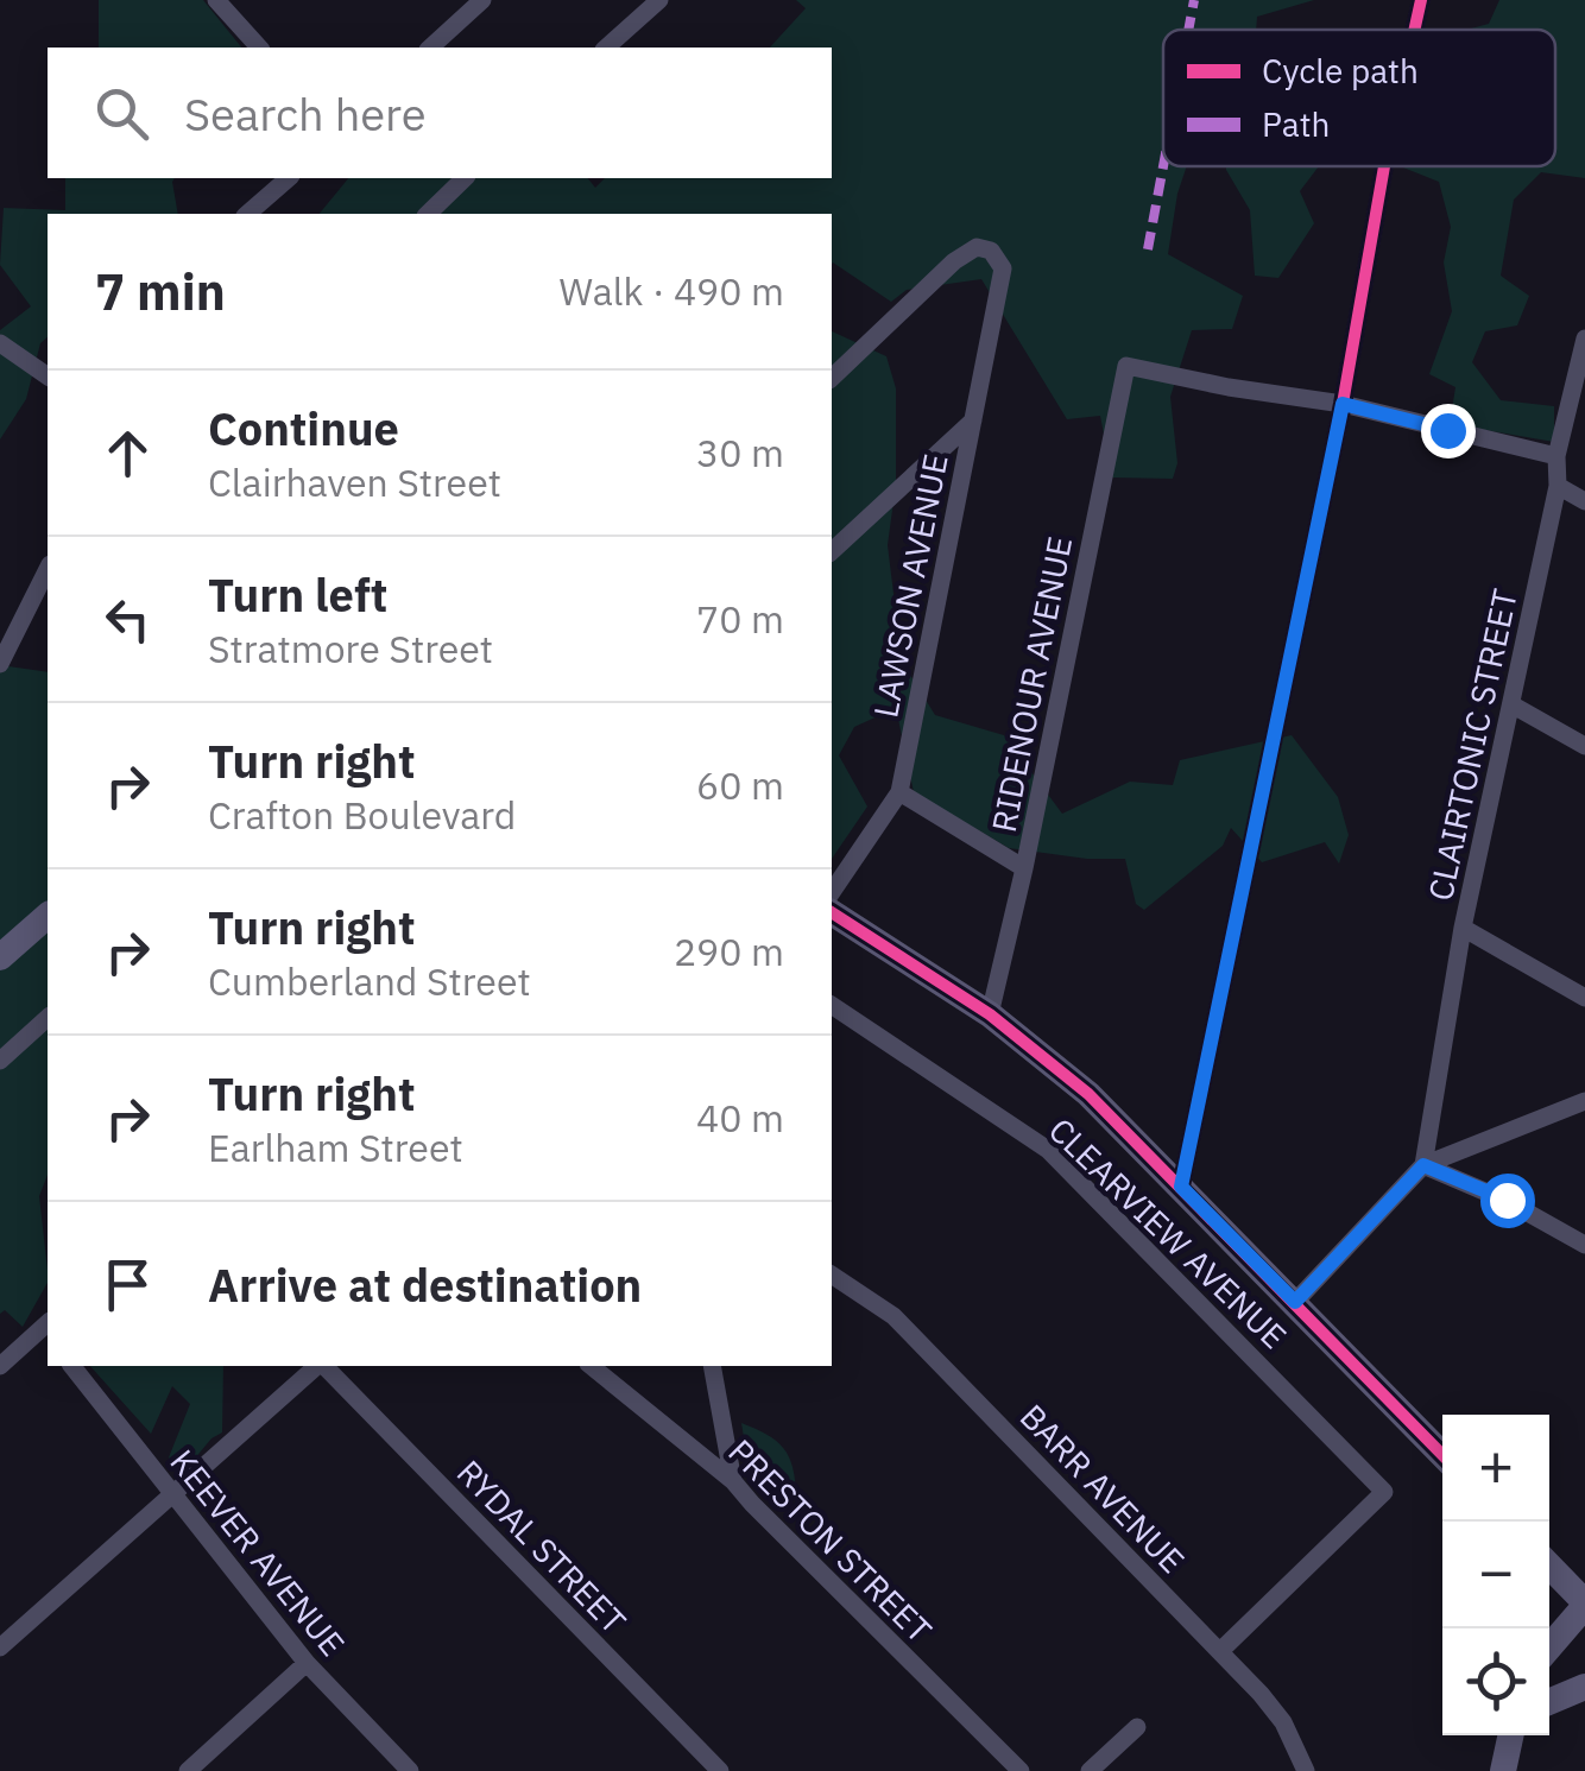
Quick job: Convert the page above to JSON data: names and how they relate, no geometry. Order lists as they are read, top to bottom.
{
  "streets": {
    "street": [
      "LAWSON AVENUE",
      "RIDENOUR AVENUE",
      "CLAIRTONIC STREET",
      "CLEARVIEW AVENUE",
      "BARR AVENUE",
      "PRESTON STREET",
      "RYDAL STREET",
      "KEEVER AVENUE"
    ]
  },
  "crossings": [
    ["CLEARVIEW AVENUE", "BARR AVENUE"]
  ],
  "legend": ["Cycle path", "Path"],
  "page": {
    "search": "Search here",
    "heading": ["7 min", "Walk · 490 m"],
    "list": [
      ["Continue", "Clairhaven Street", "30 m"],
      ["Turn left", "Stratmore Street", "70 m"],
      ["Turn right", "Crafton Boulevard", "60 m"],
      ["Turn right", "Cumberland Street", "290 m"],
      ["Turn right", "Earlham Street", "40 m"],
      "Arrive at destination"
    ],
    "map_buttons": ["+", "−"]
  }
}
